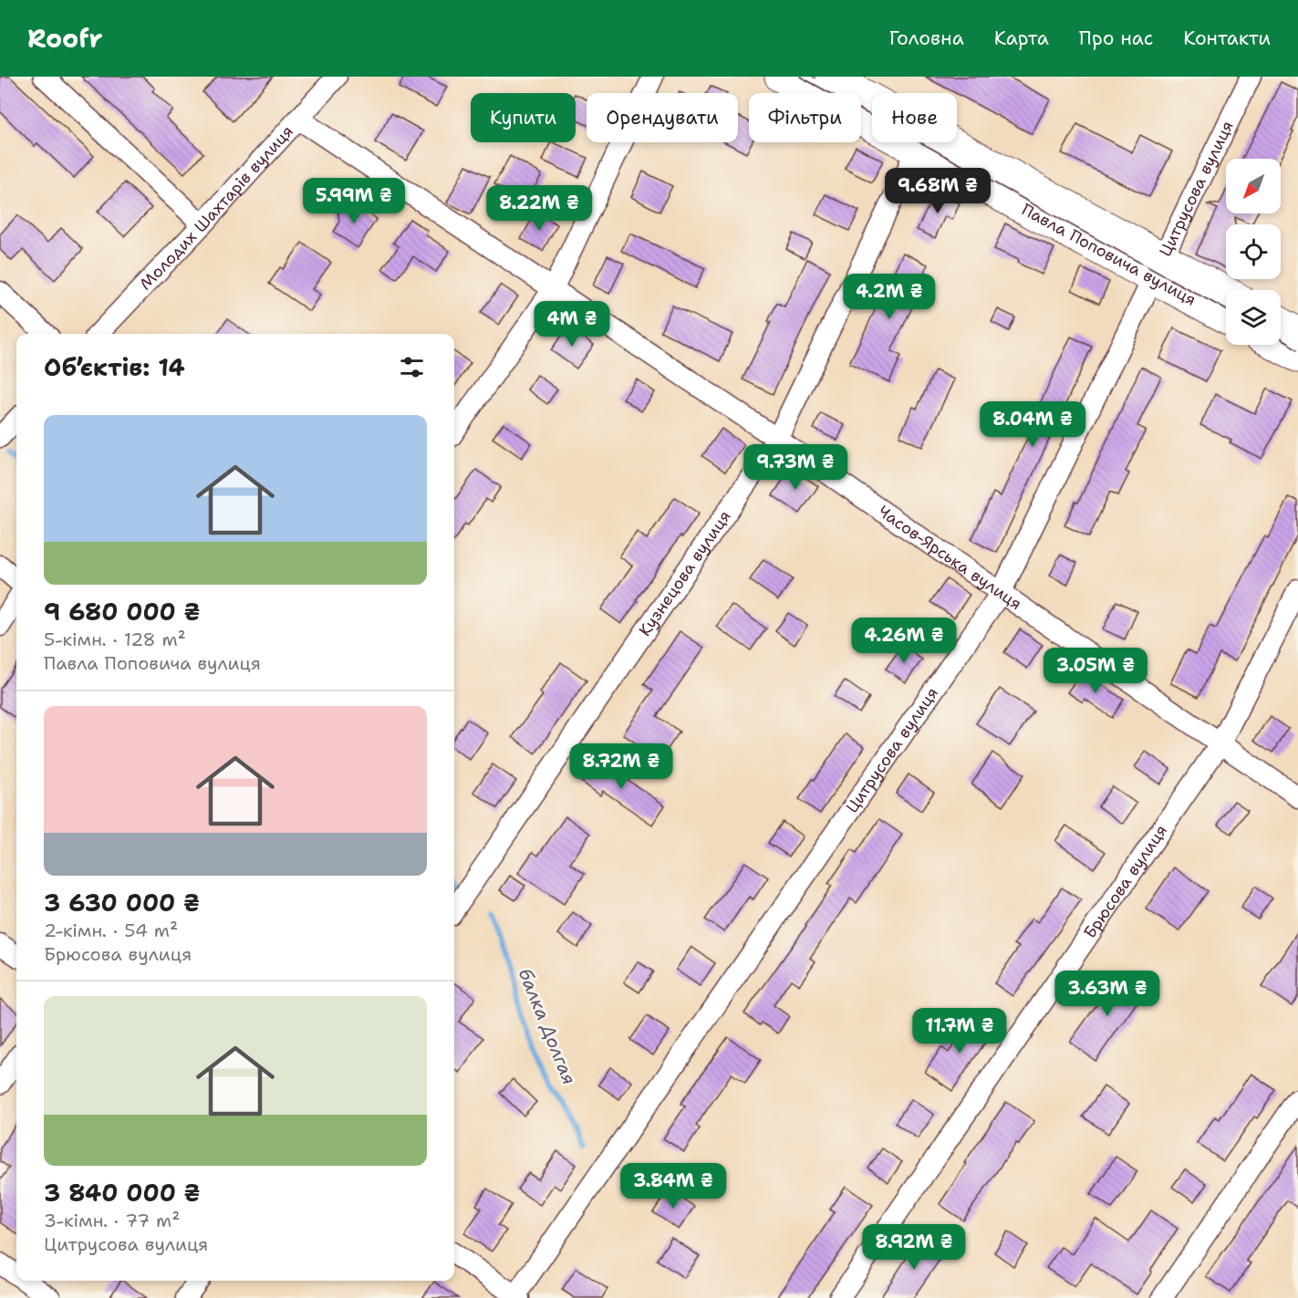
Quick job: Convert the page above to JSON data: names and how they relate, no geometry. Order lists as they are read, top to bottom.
{
  "streets": {
    "main road": ["Павла Поповича вулиця"],
    "street": [
      "Цитрусова вулиця",
      "Молодих Шахтарів вулиця",
      "Часов-Ярська вулиця",
      "Кузнецова вулиця",
      "Брюсова вулиця"
    ]
  },
  "crossings": [
    ["Цитрусова вулиця", "Павла Поповича вулиця"],
    ["Цитрусова вулиця", "Часов-Ярська вулиця"],
    ["Молодих Шахтарів вулиця", "Часов-Ярська вулиця"],
    ["Павла Поповича вулиця", "Кузнецова вулиця"],
    ["Часов-Ярська вулиця", "Кузнецова вулиця"],
    ["Часов-Ярська вулиця", "Брюсова вулиця"]
  ],
  "water": ["балка Долгая"],
  "north": "bottom left",
  "page": {
    "header": "Roofr",
    "nav": [
      "Головна",
      "Карта",
      "Про нас",
      "Контакти"
    ],
    "chip": [
      "Купити",
      "Орендувати",
      "Фільтри",
      "Нове"
    ],
    "price": [
      "9.68M ₴",
      "5.99M ₴",
      "8.22M ₴",
      "4.2M ₴",
      "4M ₴",
      "8.04M ₴",
      "9.73M ₴",
      "4.26M ₴",
      "3.05M ₴",
      "8.72M ₴",
      "3.63M ₴",
      "11.7M ₴",
      "3.84M ₴",
      "8.92M ₴"
    ],
    "heading": "Об’єктів: 14",
    "list": [
      {
        "name": "9 680 000 ₴",
        "note": "5-кімн. · 128 m² · Павла Поповича вулиця"
      },
      {
        "name": "3 630 000 ₴",
        "note": "2-кімн. · 54 m² · Брюсова вулиця"
      },
      {
        "name": "3 840 000 ₴",
        "note": "3-кімн. · 77 m² · Цитрусова вулиця"
      }
    ]
  }
}
